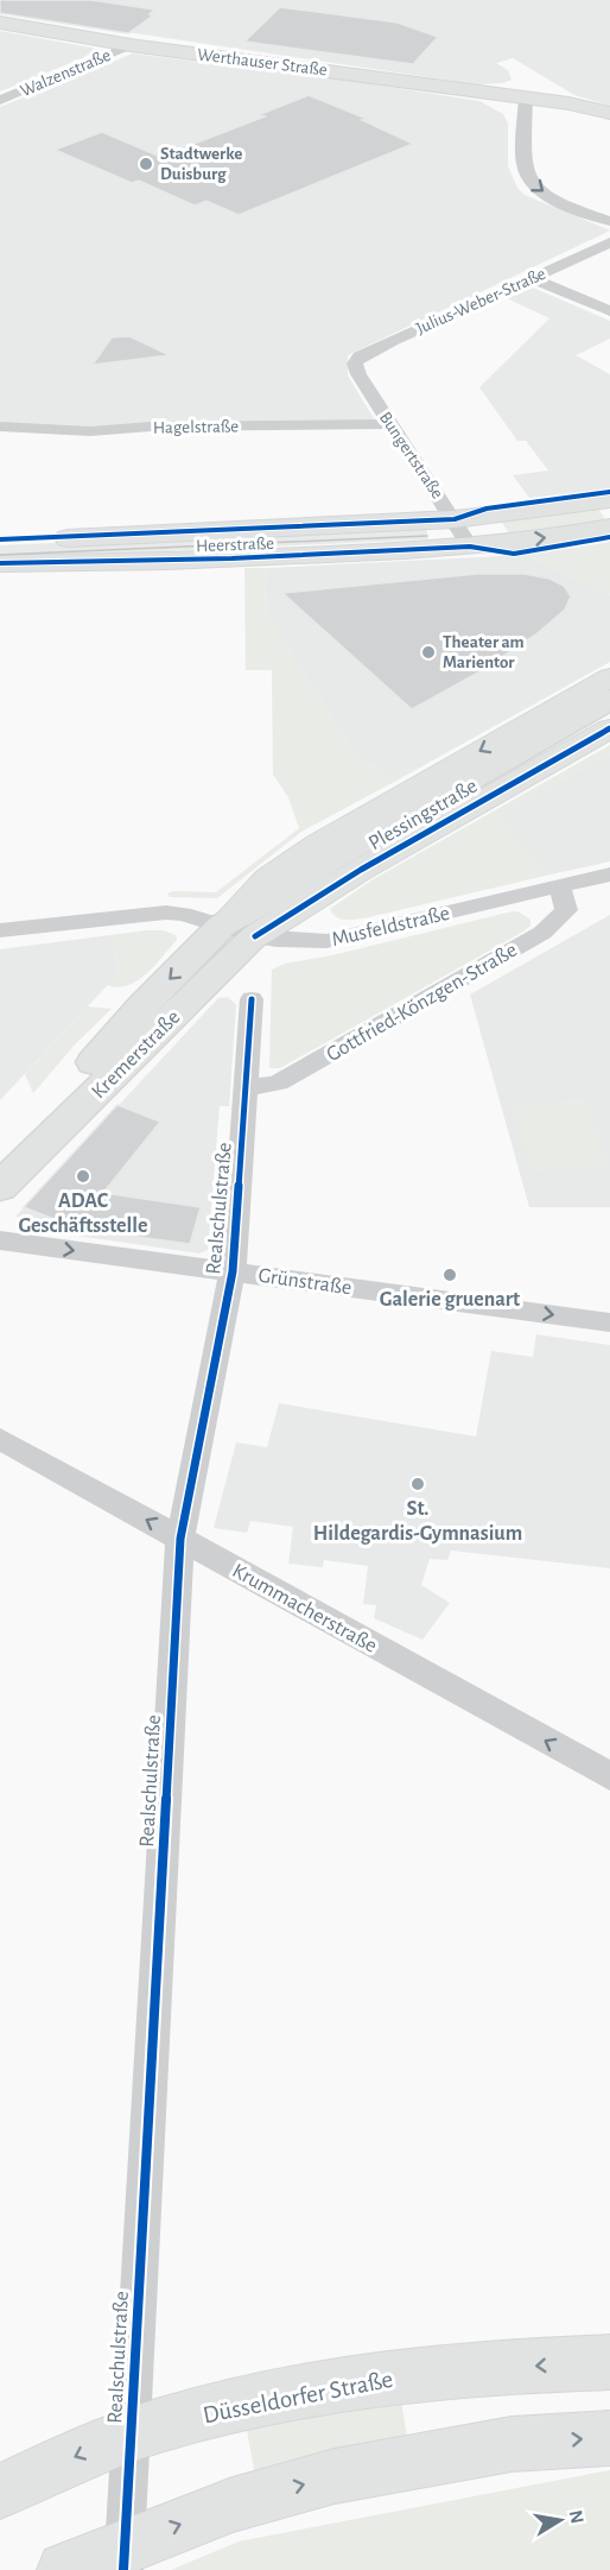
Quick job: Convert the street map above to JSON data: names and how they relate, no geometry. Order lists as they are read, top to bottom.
{
  "streets": {
    "main road": [
      "Werthauser Straße",
      "Heerstraße",
      "Plessingstraße",
      "Kremerstraße",
      "Düsseldorfer Straße"
    ],
    "street": [
      "Walzenstraße",
      "Julius-Weber-Straße",
      "Hagelstraße",
      "Bungertstraße",
      "Musfeldstraße",
      "Gottfried-Könzgen-Straße",
      "Realschulstraße",
      "Grünstraße",
      "Krummacherstraße"
    ]
  },
  "crossings": [
    ["Werthauser Straße", "Walzenstraße"],
    ["Julius-Weber-Straße", "Bungertstraße"],
    ["Hagelstraße", "Bungertstraße"],
    ["Bungertstraße", "Heerstraße"],
    ["Plessingstraße", "Musfeldstraße"],
    ["Plessingstraße", "Kremerstraße"],
    ["Musfeldstraße", "Gottfried-Könzgen-Straße"],
    ["Musfeldstraße", "Kremerstraße"],
    ["Gottfried-Könzgen-Straße", "Realschulstraße"],
    ["Realschulstraße", "Grünstraße"],
    ["Realschulstraße", "Krummacherstraße"],
    ["Realschulstraße", "Düsseldorfer Straße"]
  ],
  "one_way": ["Grünstraße", "Krummacherstraße"],
  "places": [
    "Stadtwerke Duisburg",
    "Theater am Marientor",
    "ADAC Geschäftsstelle",
    "Galerie gruenart",
    "St. Hildegardis-Gymnasium"
  ],
  "north": "right"
}
